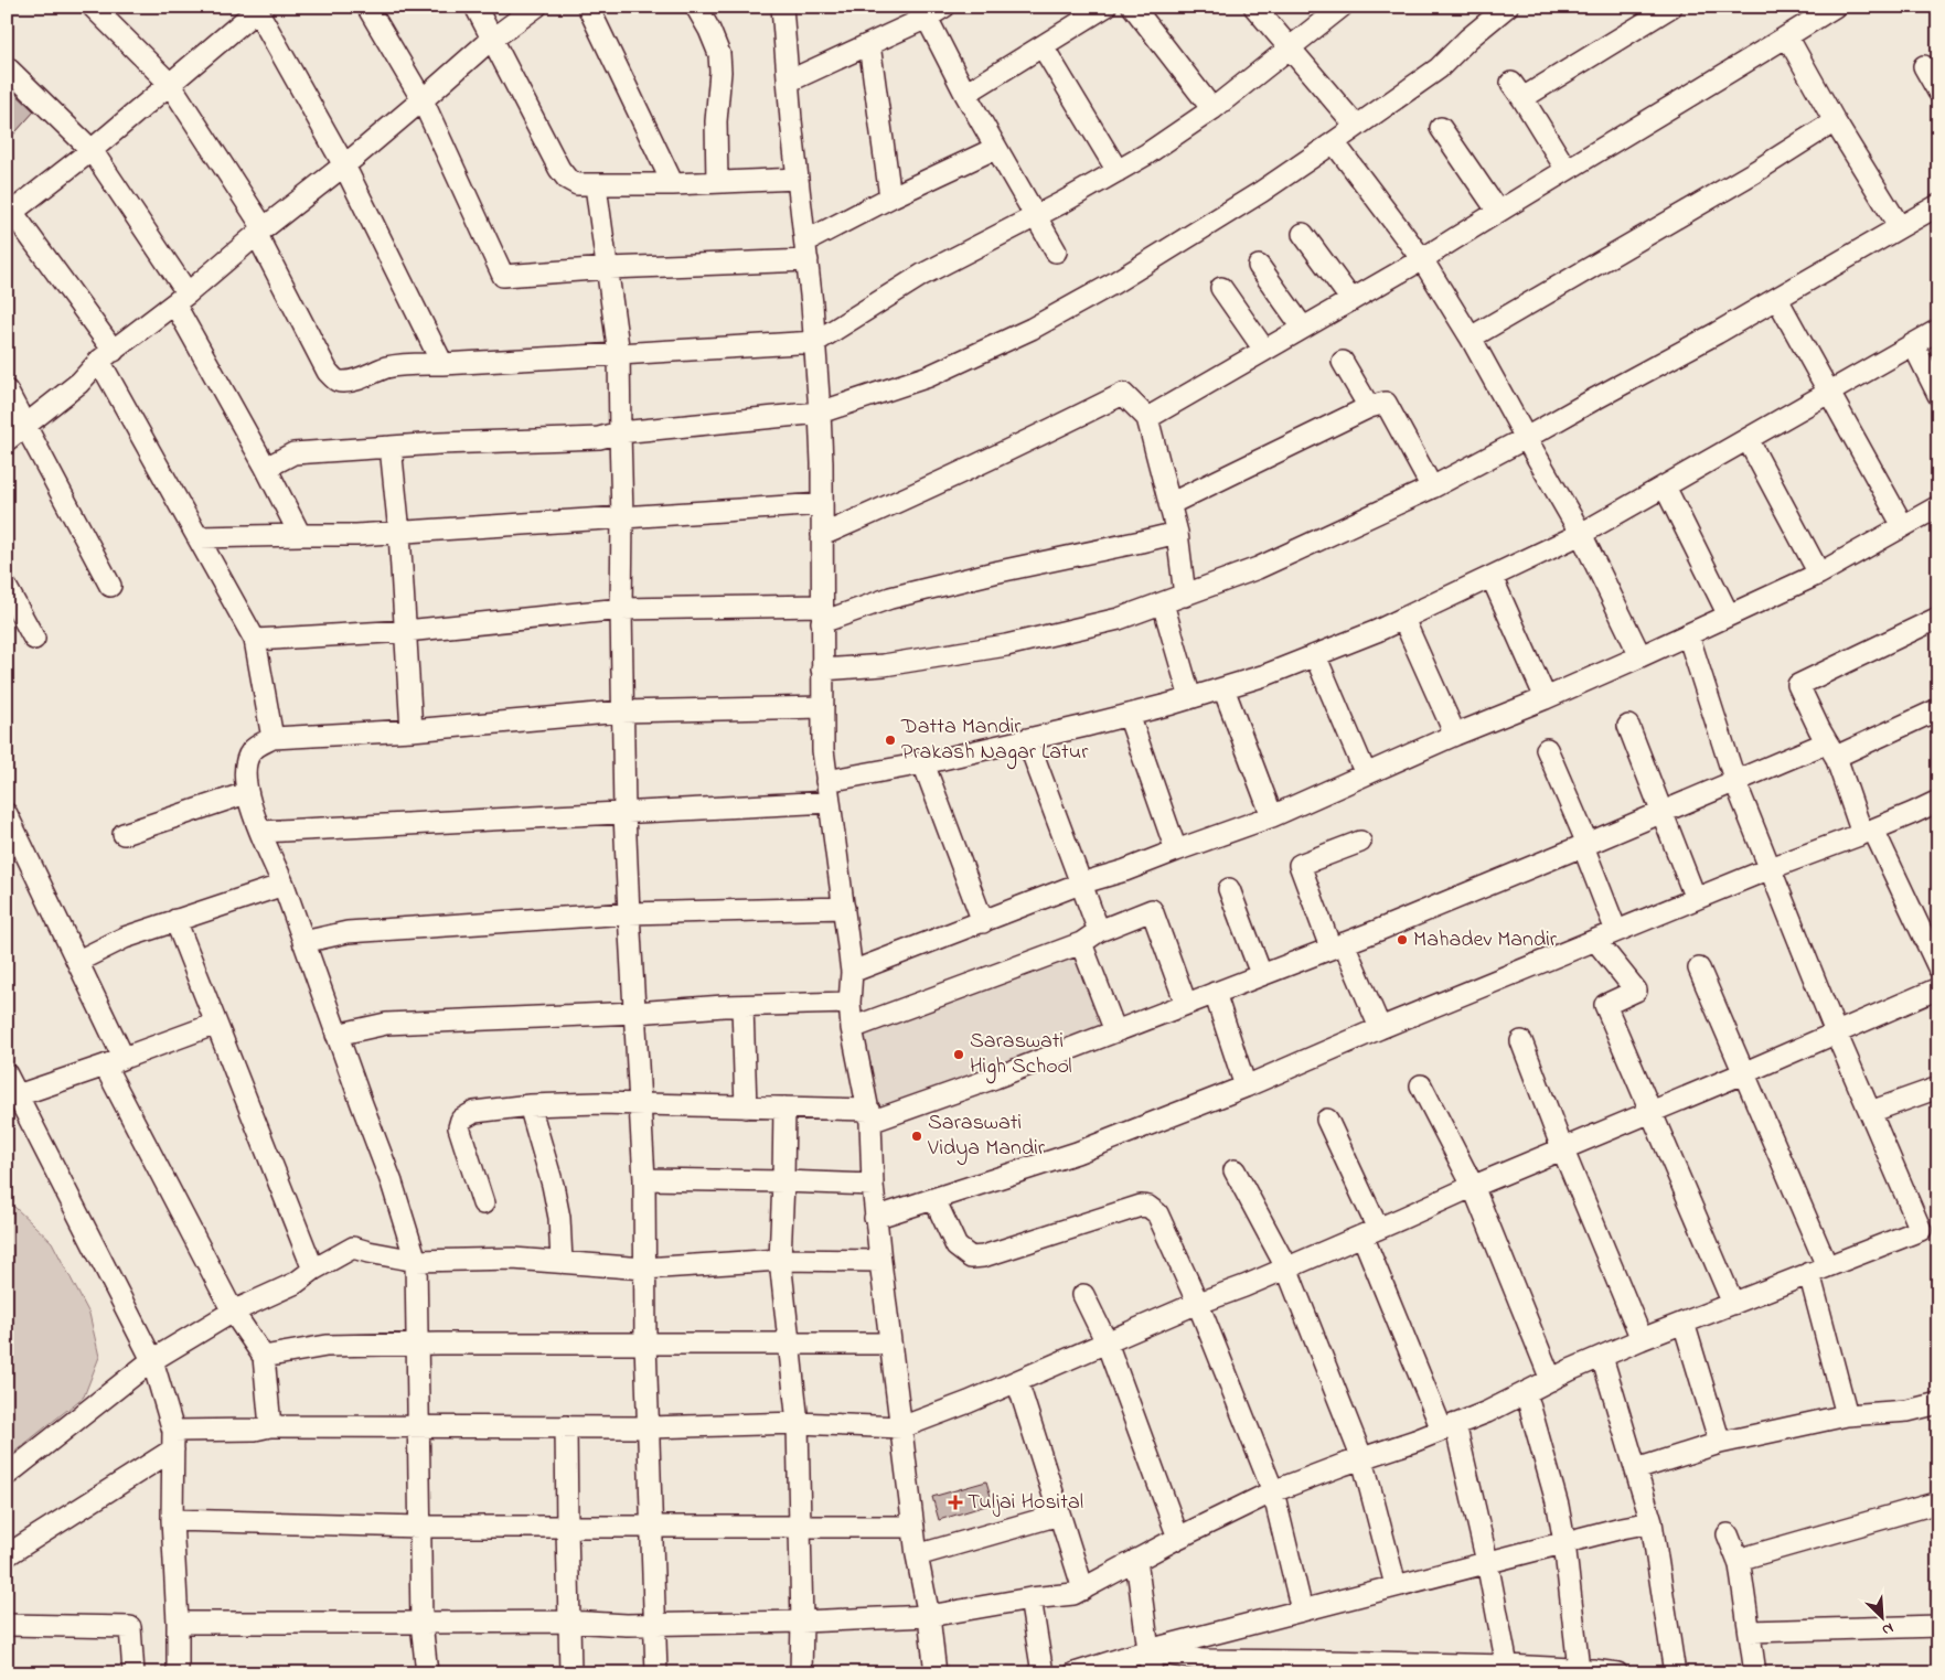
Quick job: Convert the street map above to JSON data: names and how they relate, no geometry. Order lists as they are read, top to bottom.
{
  "places": {
    "other": [
      "Datta Mandir Prakash Nagar Latur",
      "Mahadev Mandir",
      "Saraswati High School",
      "Saraswati Vidya Mandir"
    ],
    "health": ["Tuljai Hosital"]
  },
  "north": "bottom right"
}
